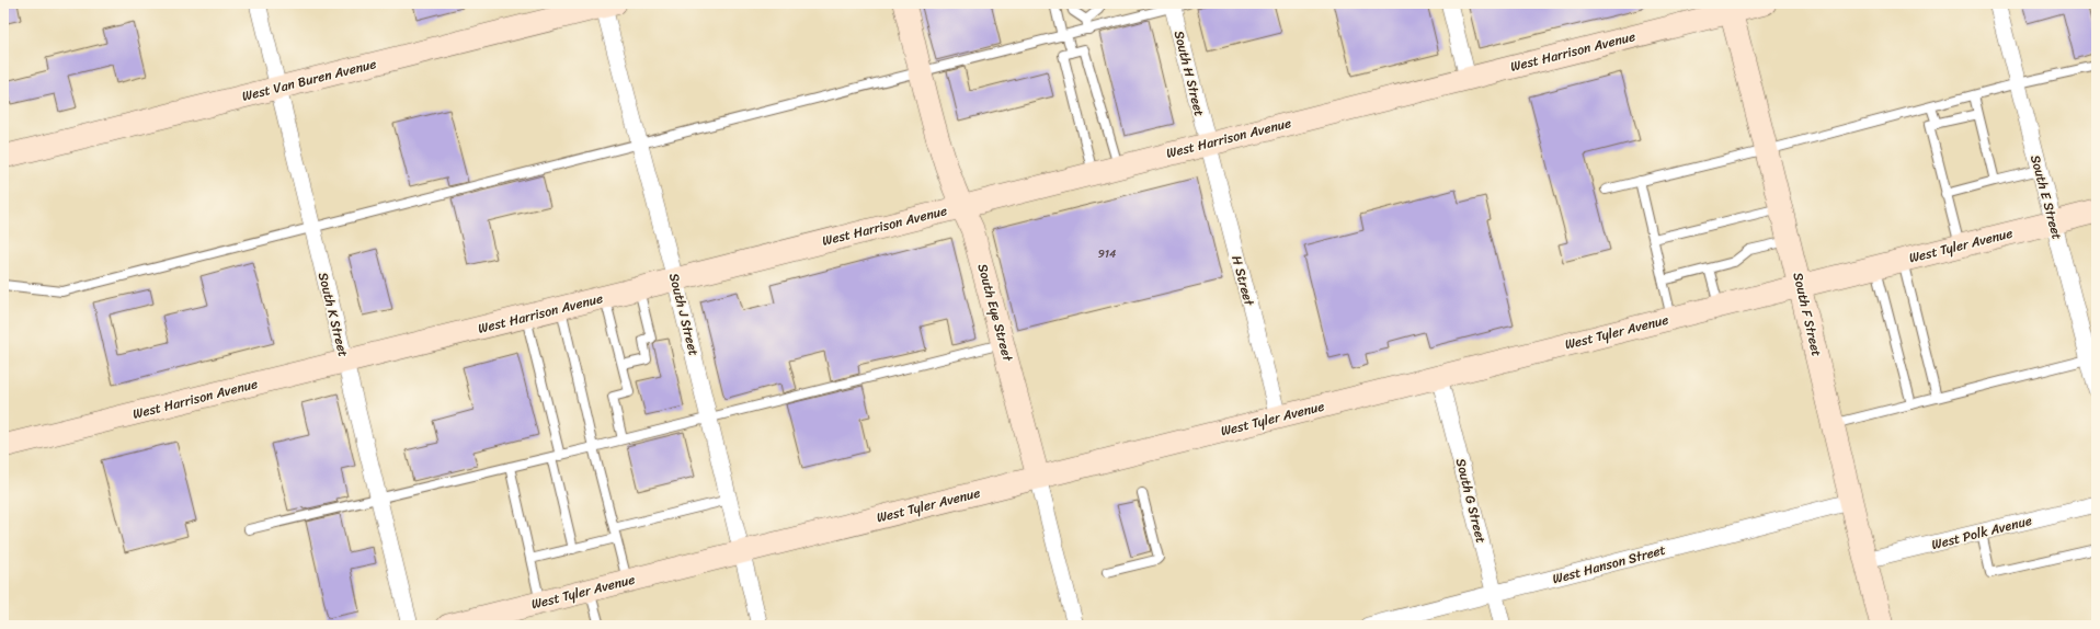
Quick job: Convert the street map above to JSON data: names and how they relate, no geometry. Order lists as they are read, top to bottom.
{
  "streets": {
    "main road": [
      "West Harrison Avenue",
      "West Van Buren Avenue",
      "West Tyler Avenue",
      "South Eye Street",
      "South F Street"
    ],
    "street": [
      "South H Street",
      "South E Street",
      "H Street",
      "South K Street",
      "South J Street",
      "South G Street",
      "West Polk Avenue",
      "West Hanson Street"
    ]
  },
  "crossings": [
    ["West Harrison Avenue", "South H Street"],
    ["West Harrison Avenue", "H Street"],
    ["West Harrison Avenue", "South Eye Street"],
    ["West Harrison Avenue", "South K Street"],
    ["West Harrison Avenue", "South J Street"],
    ["West Harrison Avenue", "South F Street"],
    ["South H Street", "H Street"],
    ["West Van Buren Avenue", "South K Street"],
    ["West Van Buren Avenue", "South J Street"],
    ["South E Street", "West Tyler Avenue"],
    ["West Tyler Avenue", "H Street"],
    ["West Tyler Avenue", "South Eye Street"],
    ["West Tyler Avenue", "South J Street"],
    ["West Tyler Avenue", "South F Street"],
    ["West Tyler Avenue", "South G Street"],
    ["South F Street", "West Polk Avenue"],
    ["South F Street", "West Hanson Street"],
    ["South G Street", "West Hanson Street"]
  ],
  "house_numbers": ["914"]
}
